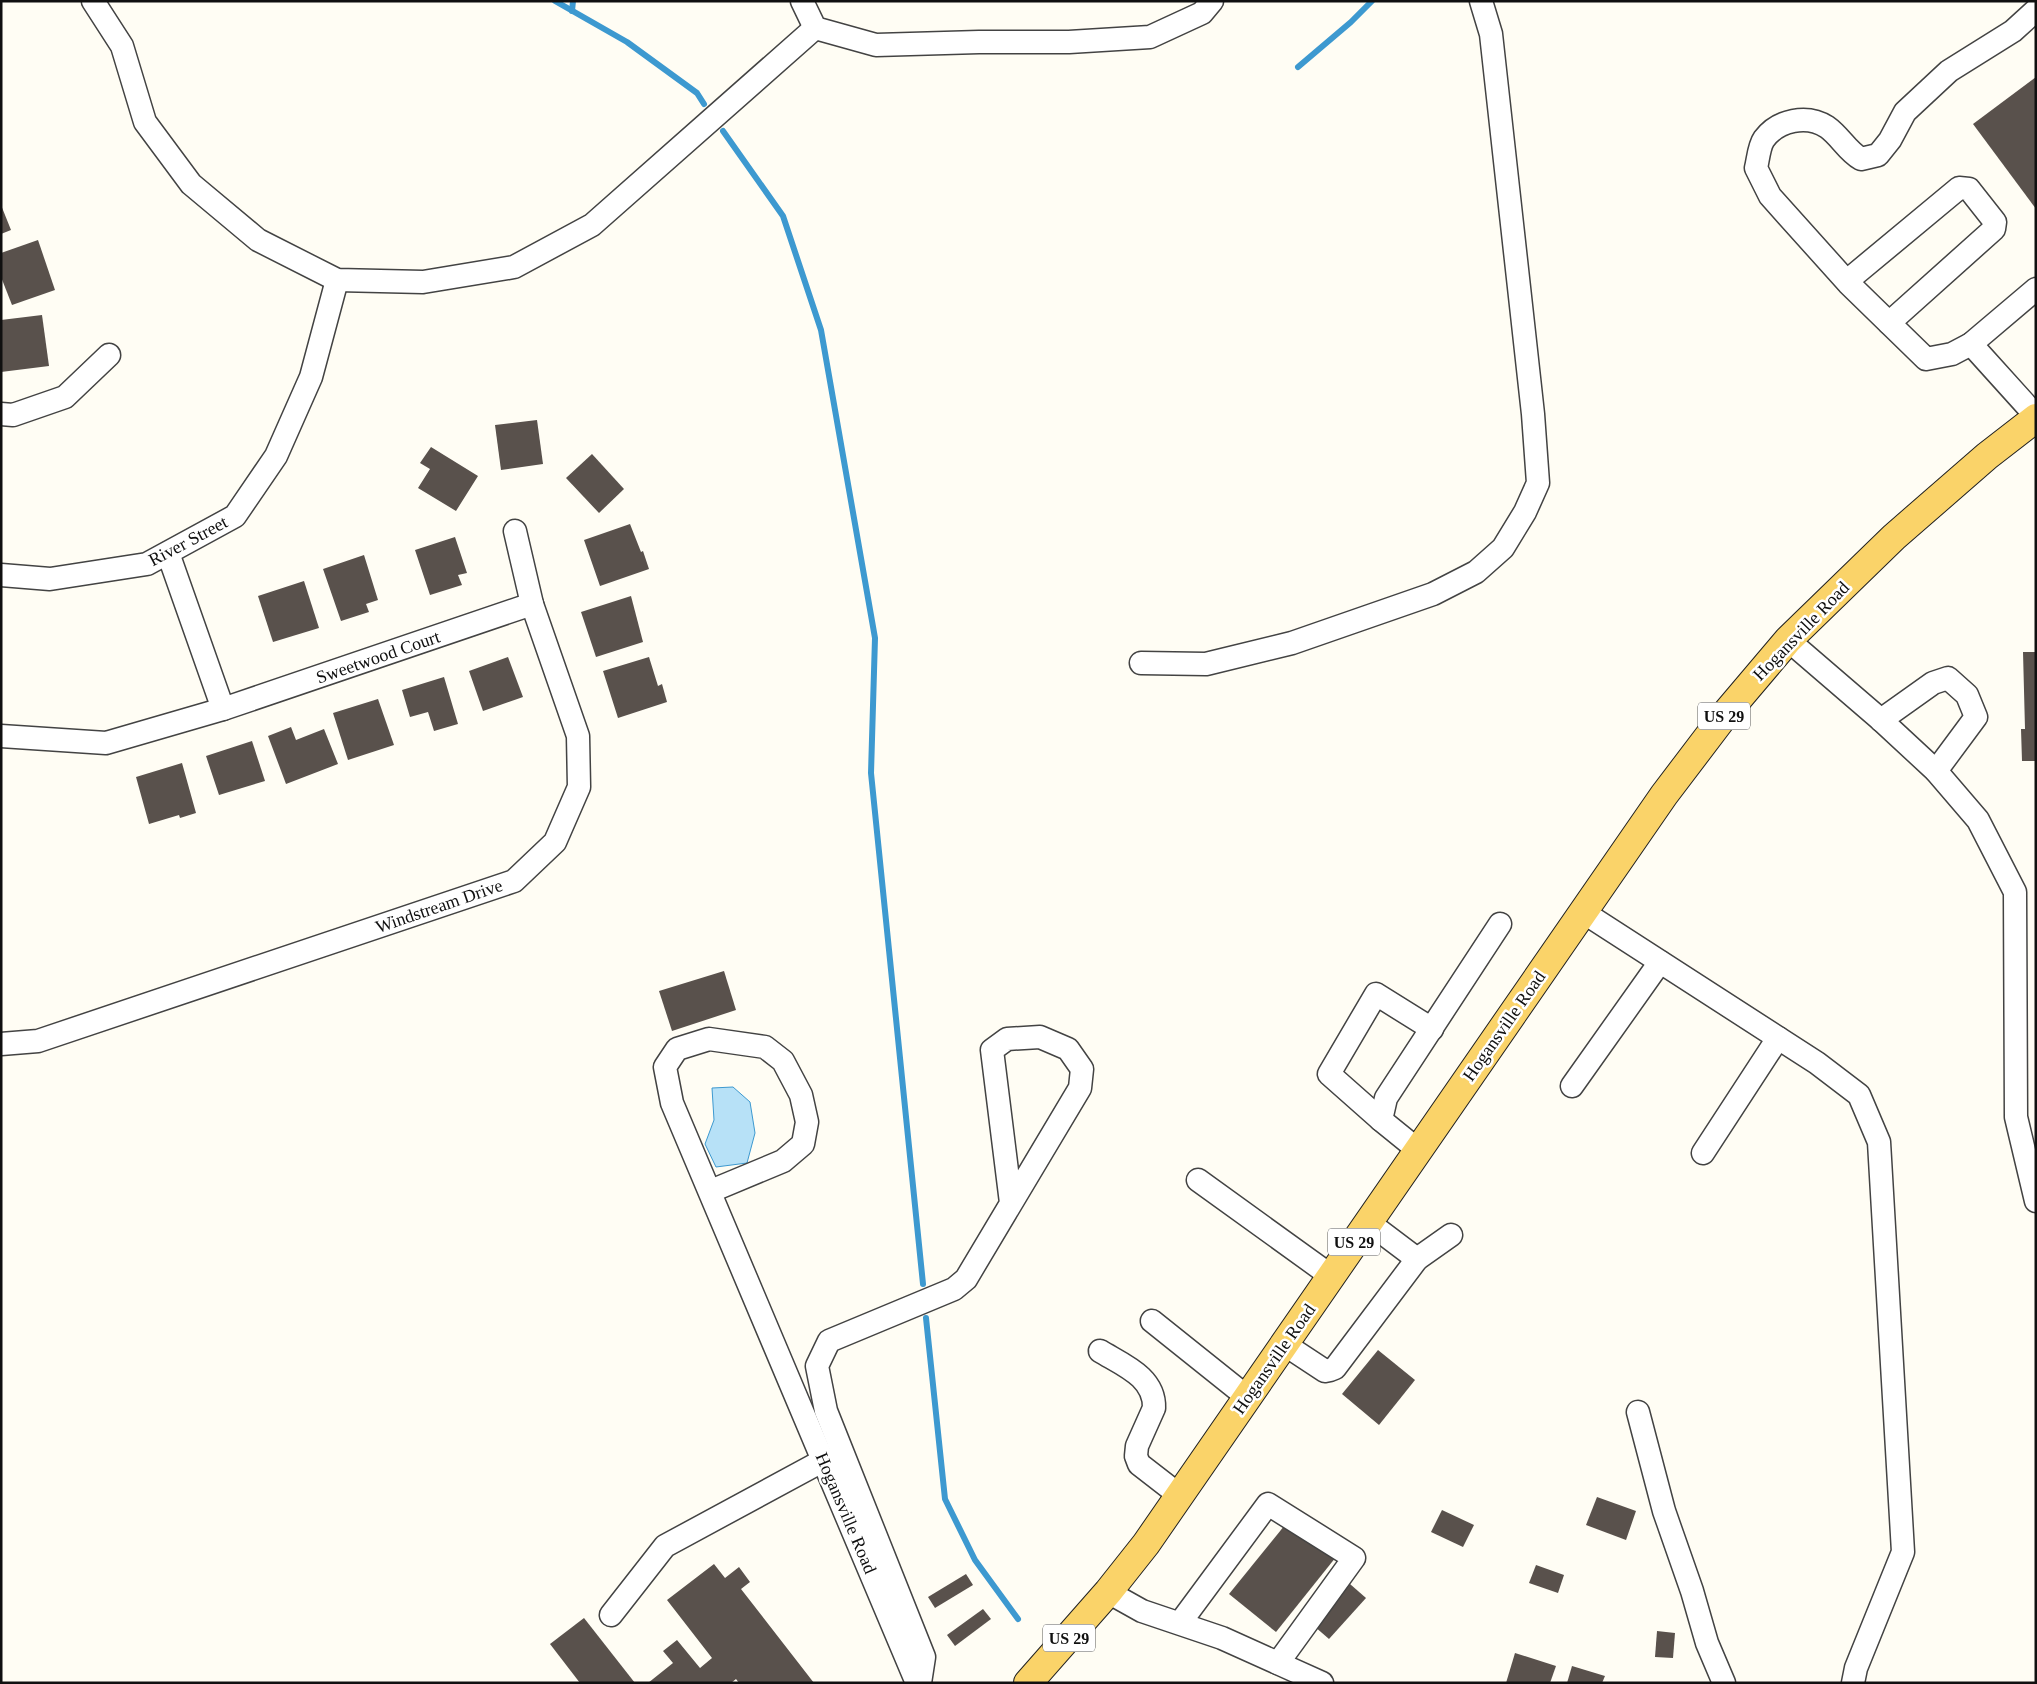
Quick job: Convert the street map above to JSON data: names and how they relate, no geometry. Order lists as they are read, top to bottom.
{
  "streets": {
    "main road": ["Hogansville Road", "US 29"],
    "street": ["River Street", "Sweetwood Court", "Windstream Drive"]
  },
  "crossings": [
    ["Sweetwood Court", "Windstream Drive"]
  ]
}
